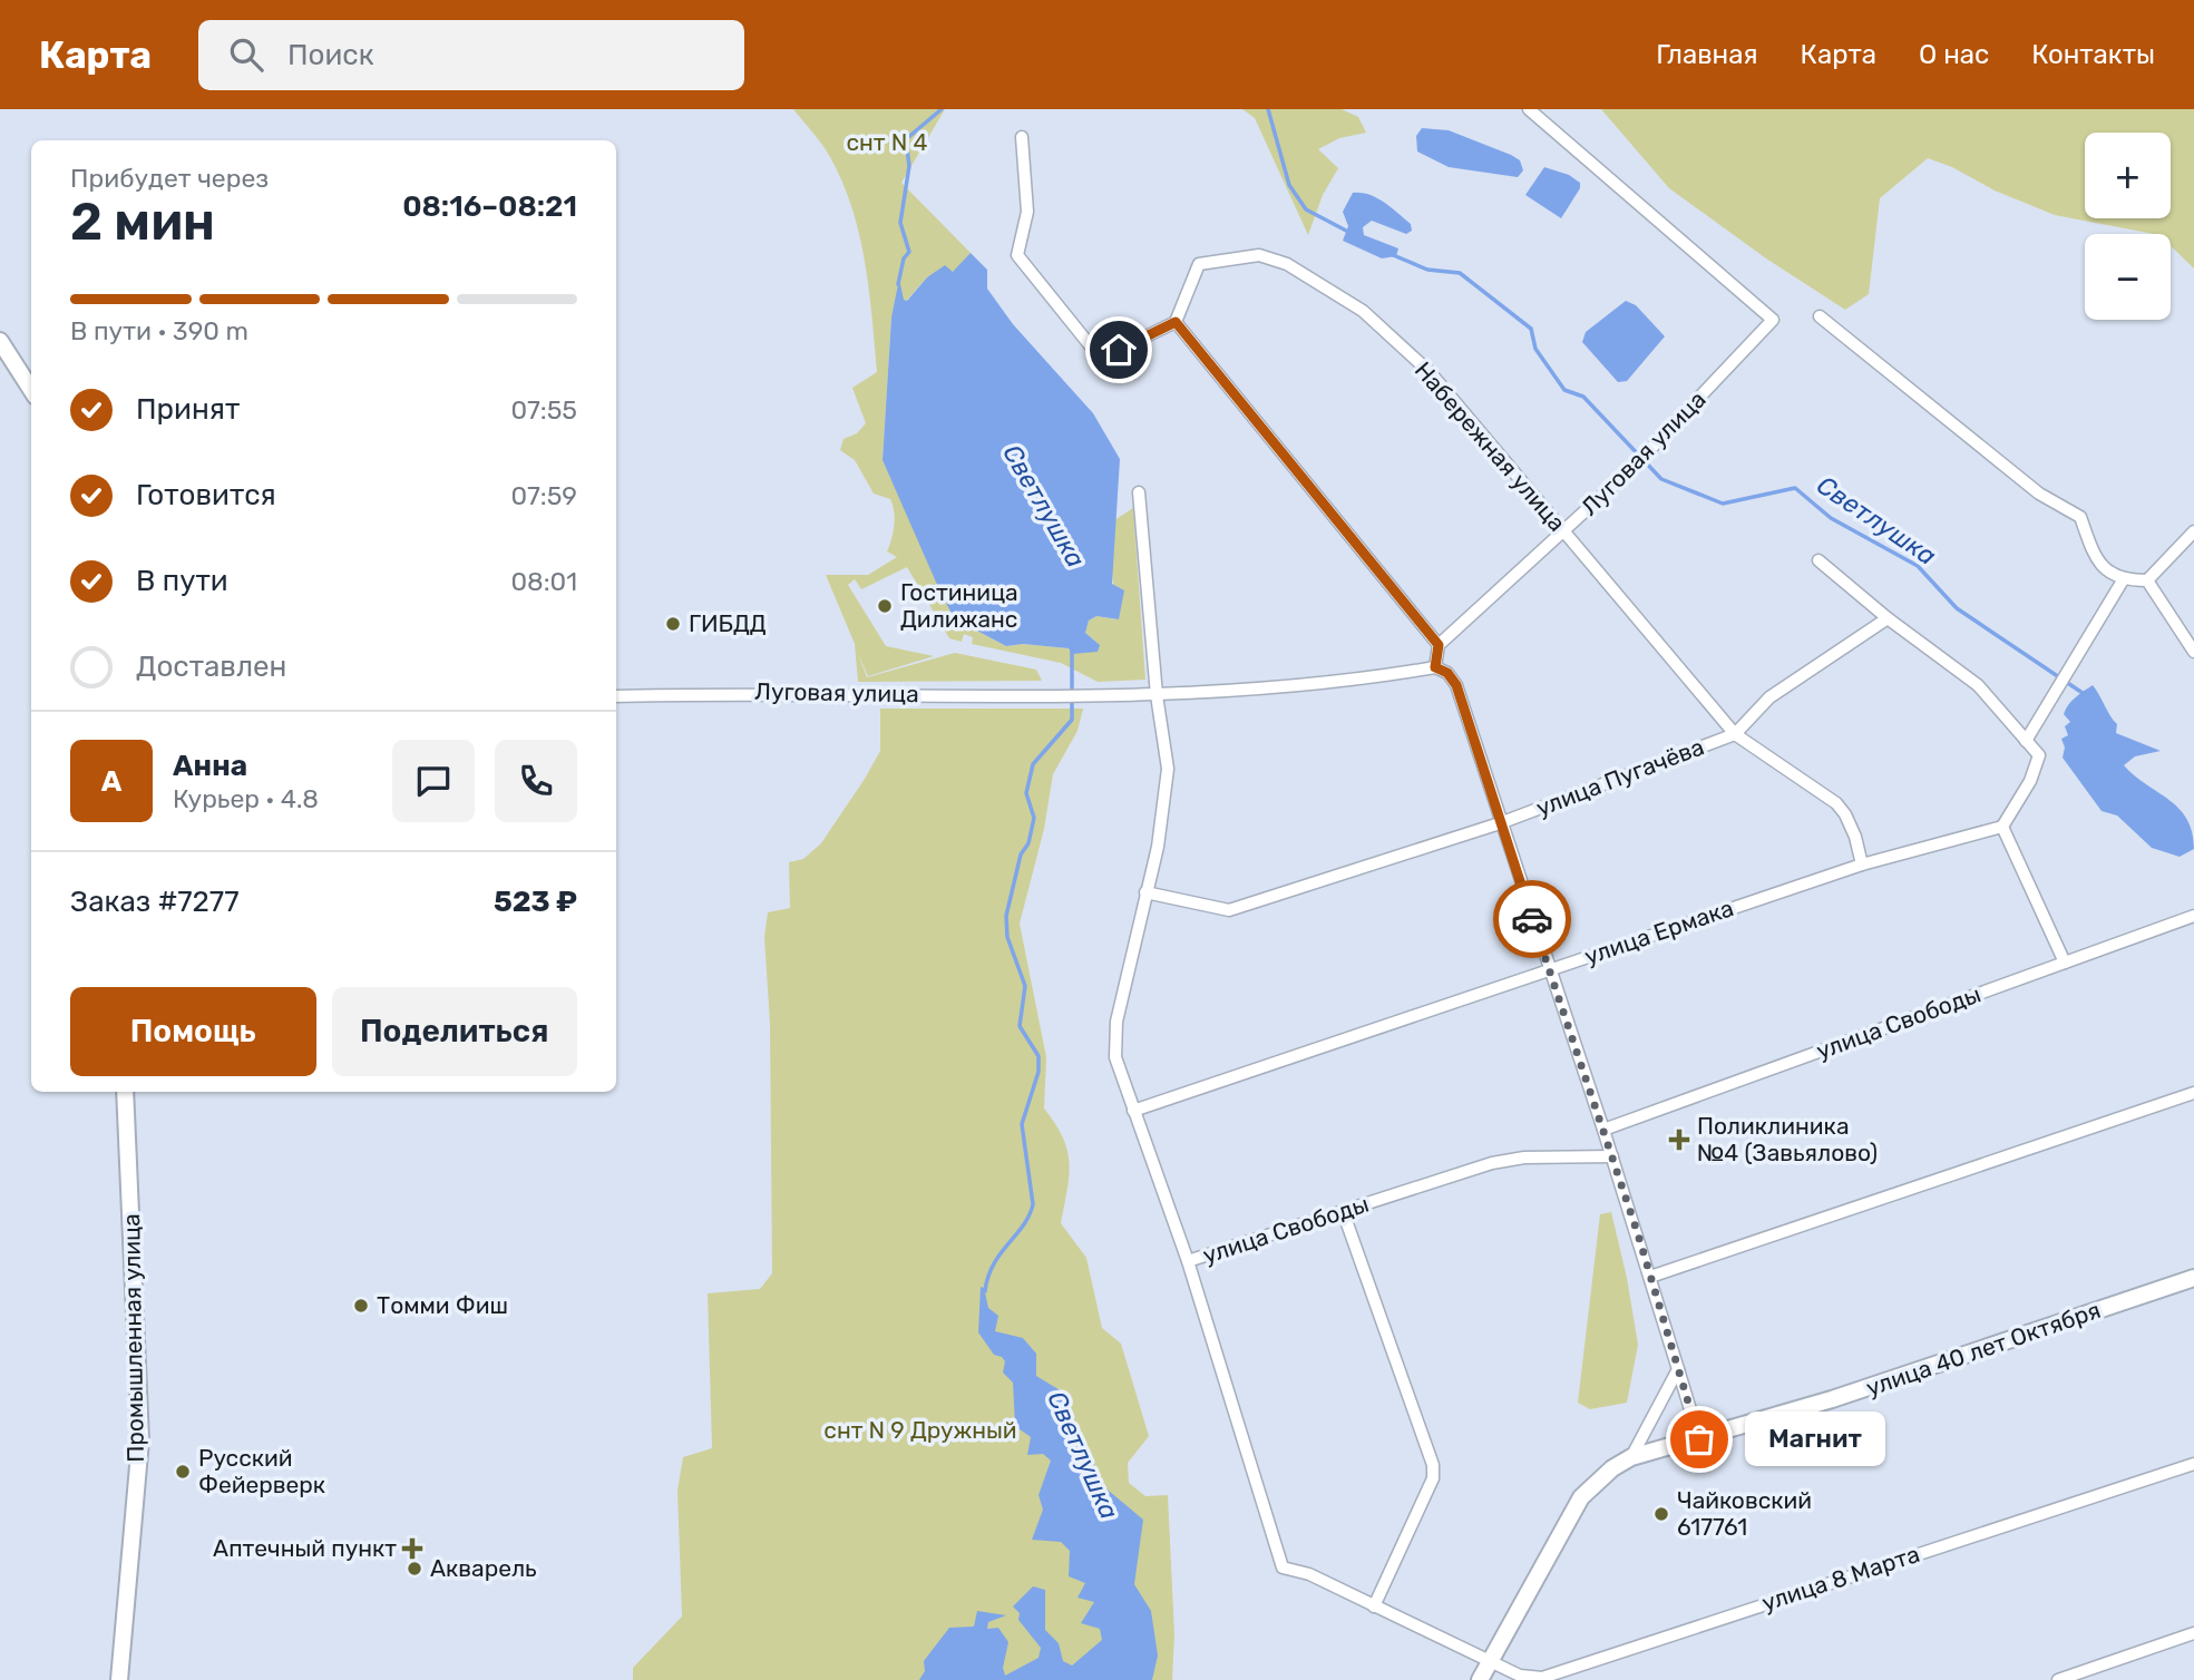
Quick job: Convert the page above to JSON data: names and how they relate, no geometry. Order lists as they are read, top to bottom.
{
  "streets": {
    "main road": ["Промышленная улица", "улица 40 лет Октября"],
    "street": [
      "Набережная улица",
      "Луговая улица",
      "улица Пугачёва",
      "улица Ермака",
      "улица Свободы",
      "улица 8 Марта"
    ]
  },
  "crossings": [
    ["Набережная улица", "Луговая улица"],
    ["Набережная улица", "улица Пугачёва"],
    ["Набережная улица", "улица Ермака"],
    ["Луговая улица", "улица 8 Марта"],
    ["улица Пугачёва", "улица 8 Марта"],
    ["улица Ермака", "улица 8 Марта"],
    ["улица Свободы", "улица 8 Марта"],
    ["улица 40 лет Октября", "улица 8 Марта"]
  ],
  "water": ["Светлушка"],
  "parks": ["снт N 4", "снт N 9 Дружный"],
  "places": {
    "other": [
      "Гостиница Дилижанс",
      "ГИБДД",
      "Томми Фиш",
      "Магнит",
      "Русский Фейерверк",
      "Чайковский 617761",
      "Акварель"
    ],
    "health": ["Поликлиника №4 (Завьялово)", "Аптечный пункт"]
  },
  "page": {
    "header": "Карта",
    "search": "Поиск",
    "nav": [
      "Главная",
      "Карта",
      "О нас",
      "Контакты"
    ],
    "map_buttons": ["+", "−"],
    "heading": ["2 мин", "Прибудет через", "08:16–08:21"],
    "panel": [
      "Анна",
      "Курьер · 4.8",
      "Заказ #7277",
      "523 ₽"
    ],
    "bar": "В пути · 390 m",
    "list": [
      ["Принят", "07:55"],
      ["Готовится", "07:59"],
      ["В пути", "08:01"],
      "Доставлен"
    ],
    "round": "А",
    "buttons": ["Помощь", "Поделиться"],
    "bubble": "Магнит"
  }
}
